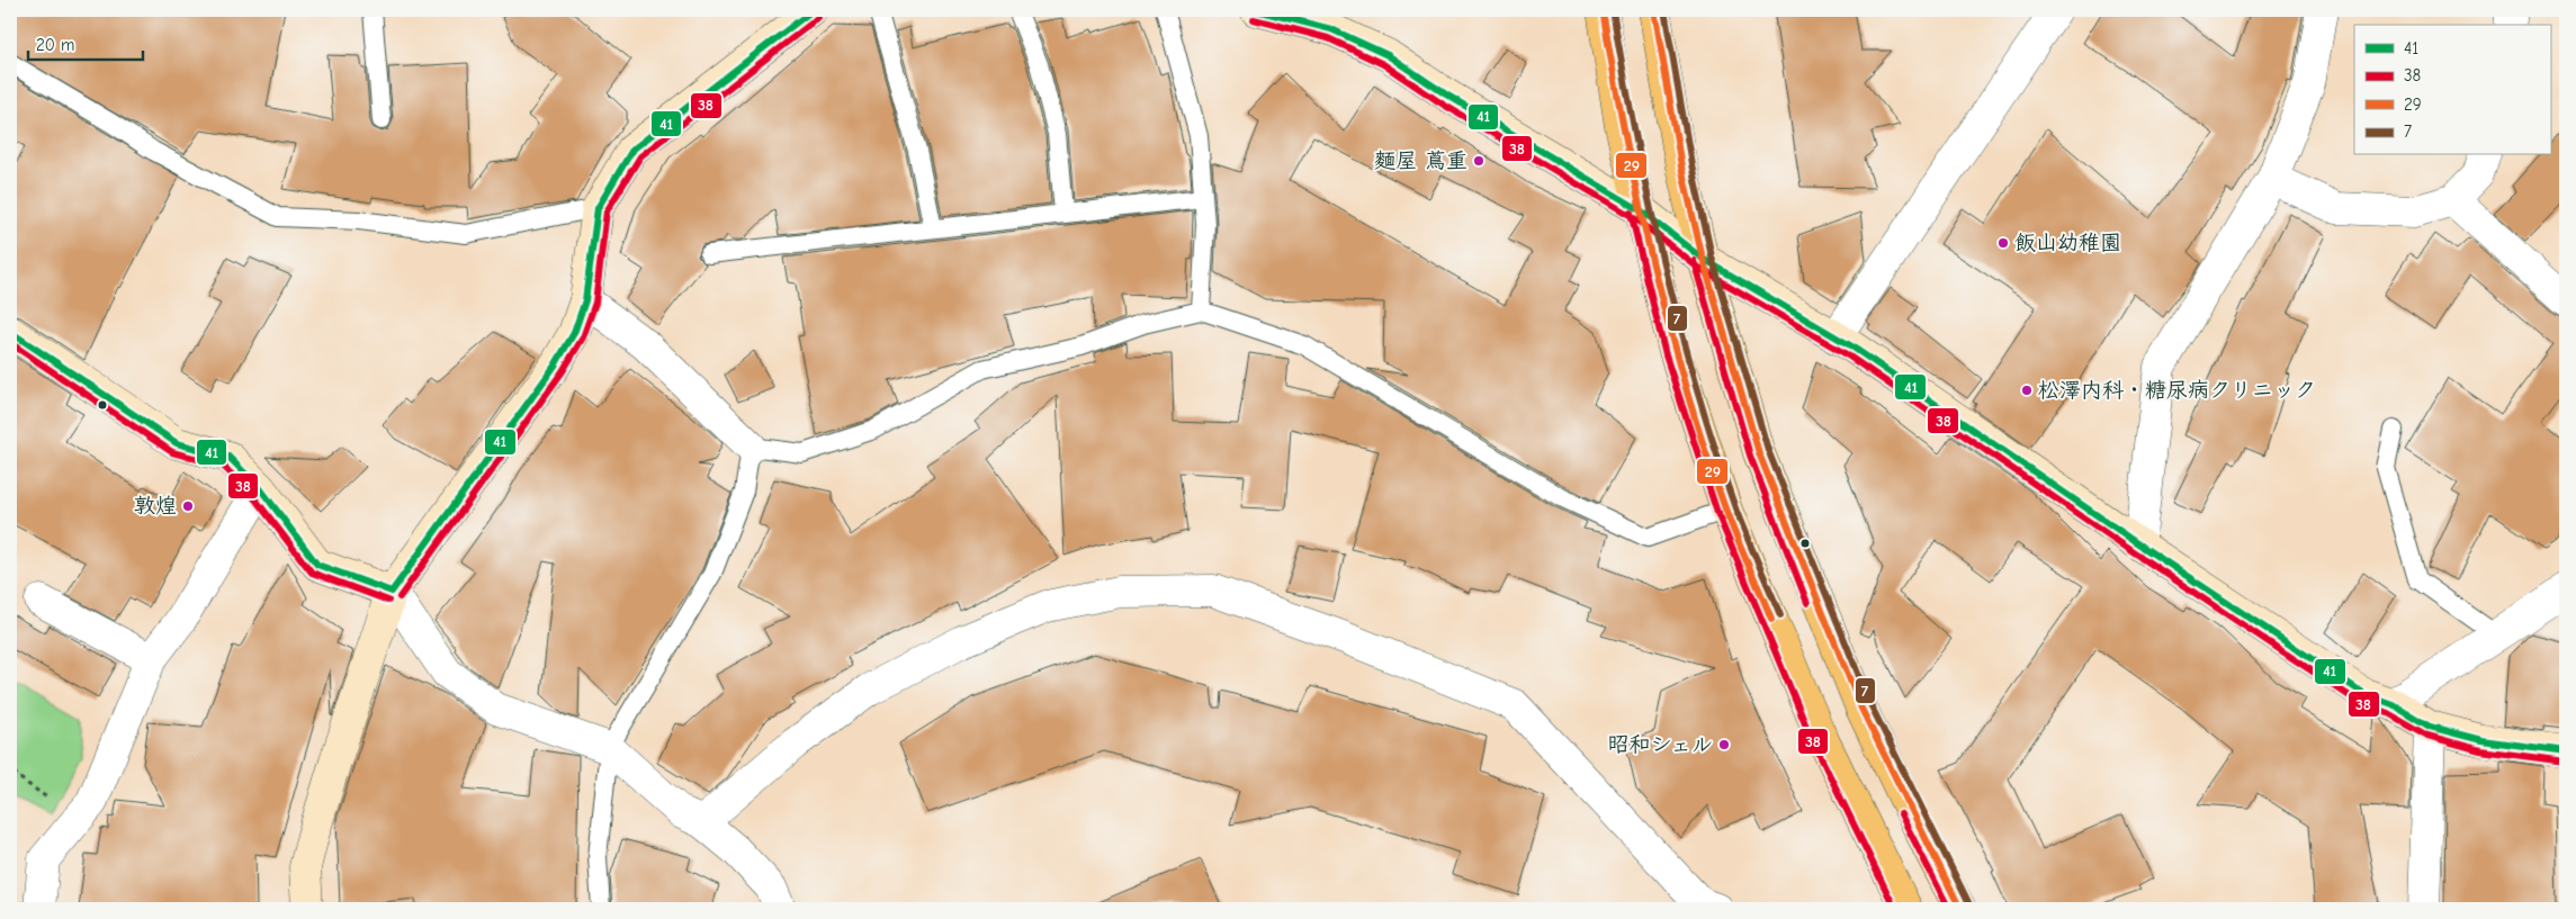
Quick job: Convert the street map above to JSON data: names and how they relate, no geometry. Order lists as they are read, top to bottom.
{
  "places": [
    "麵屋 蔦重",
    "飯山幼稚園",
    "松澤内科・糖尿病クリニック",
    "敦煌",
    "昭和シェル"
  ],
  "lines": [
    "transit line 41",
    "transit line 29",
    "transit line 7",
    "transit line 38"
  ],
  "legend": [
    "41",
    "38",
    "29",
    "7"
  ],
  "scale_bar": "20 m"
}
